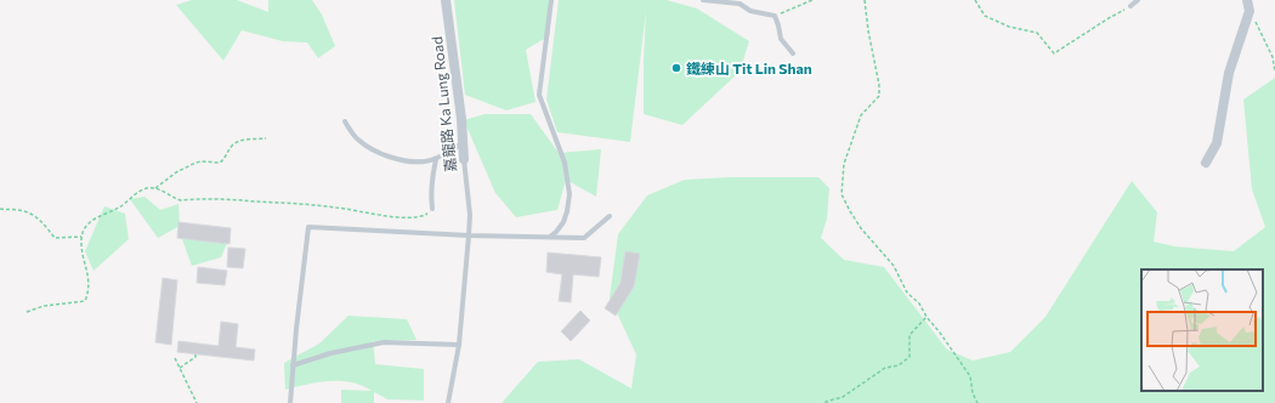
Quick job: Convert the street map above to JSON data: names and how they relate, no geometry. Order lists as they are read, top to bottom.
{
  "streets": {
    "street": ["嘉龍路 Ka Lung Road"]
  },
  "places": ["鐵練山 Tit Lin Shan"]
}
